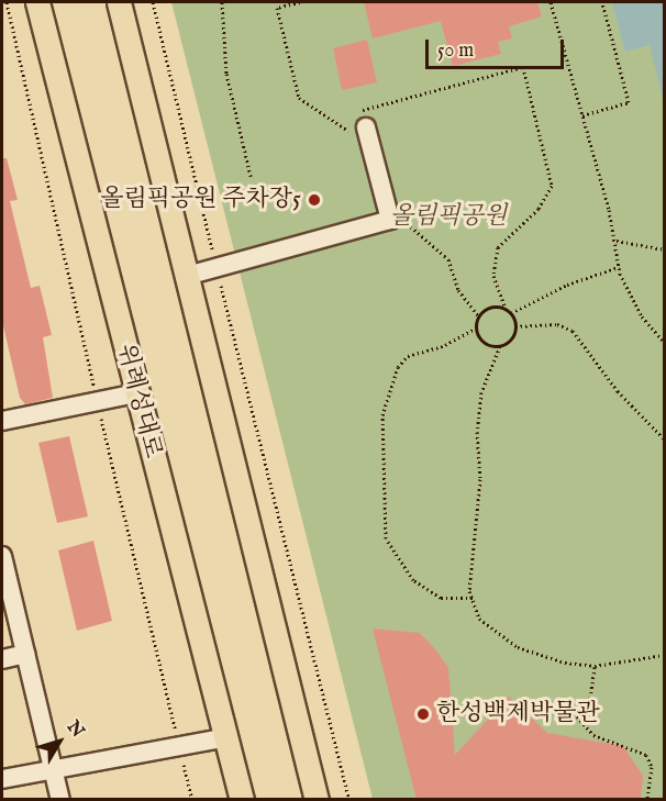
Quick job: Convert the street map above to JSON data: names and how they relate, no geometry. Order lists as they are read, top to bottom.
{
  "streets": {
    "main road": ["위례성대로"]
  },
  "parks": ["올림픽공원"],
  "places": ["올림픽공원 주차장5", "한성백제박물관"],
  "scale_bar": "50 m",
  "north": "top right"
}
